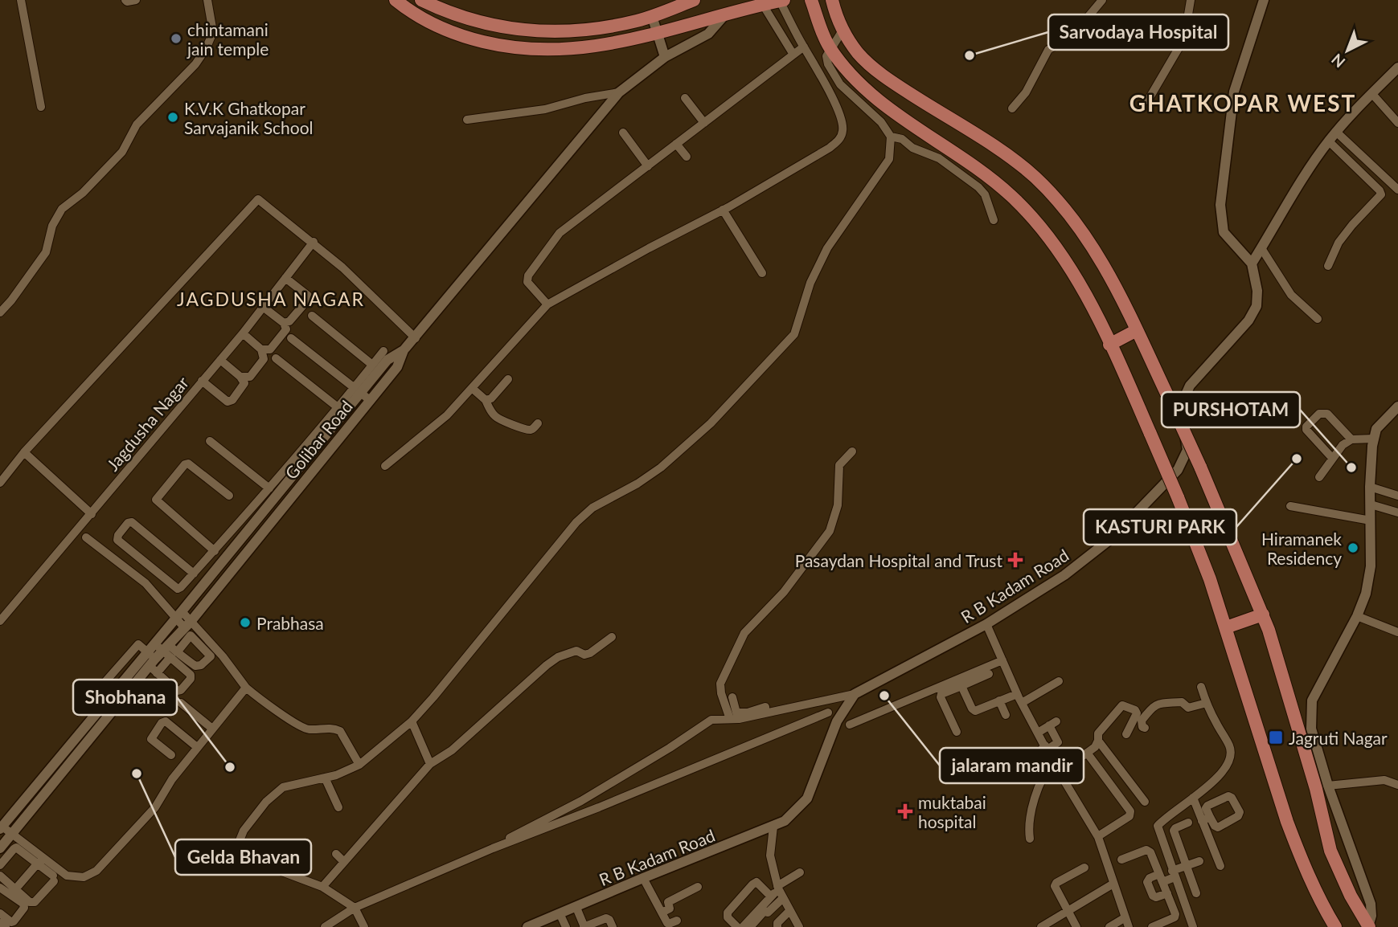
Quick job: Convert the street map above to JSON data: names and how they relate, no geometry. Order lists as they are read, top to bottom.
{
  "streets": {
    "street": ["Jagdusha Nagar", "Golibar Road", "R B Kadam Road"]
  },
  "districts": ["GHATKOPAR WEST", "JAGDUSHA NAGAR"],
  "places": {
    "other": [
      "chintamani jain temple",
      "Sarvodaya Hospital",
      "K.V.K Ghatkopar Sarvajanik School",
      "KASTURI PARK",
      "PURSHOTAM",
      "Hiramanek Residency",
      "Prabhasa",
      "jalaram mandir",
      "Shobhana",
      "Gelda Bhavan"
    ],
    "health": ["Pasaydan Hospital and Trust", "muktabai hospital"],
    "transit": ["Jagruti Nagar"]
  },
  "north": "bottom left"
}
